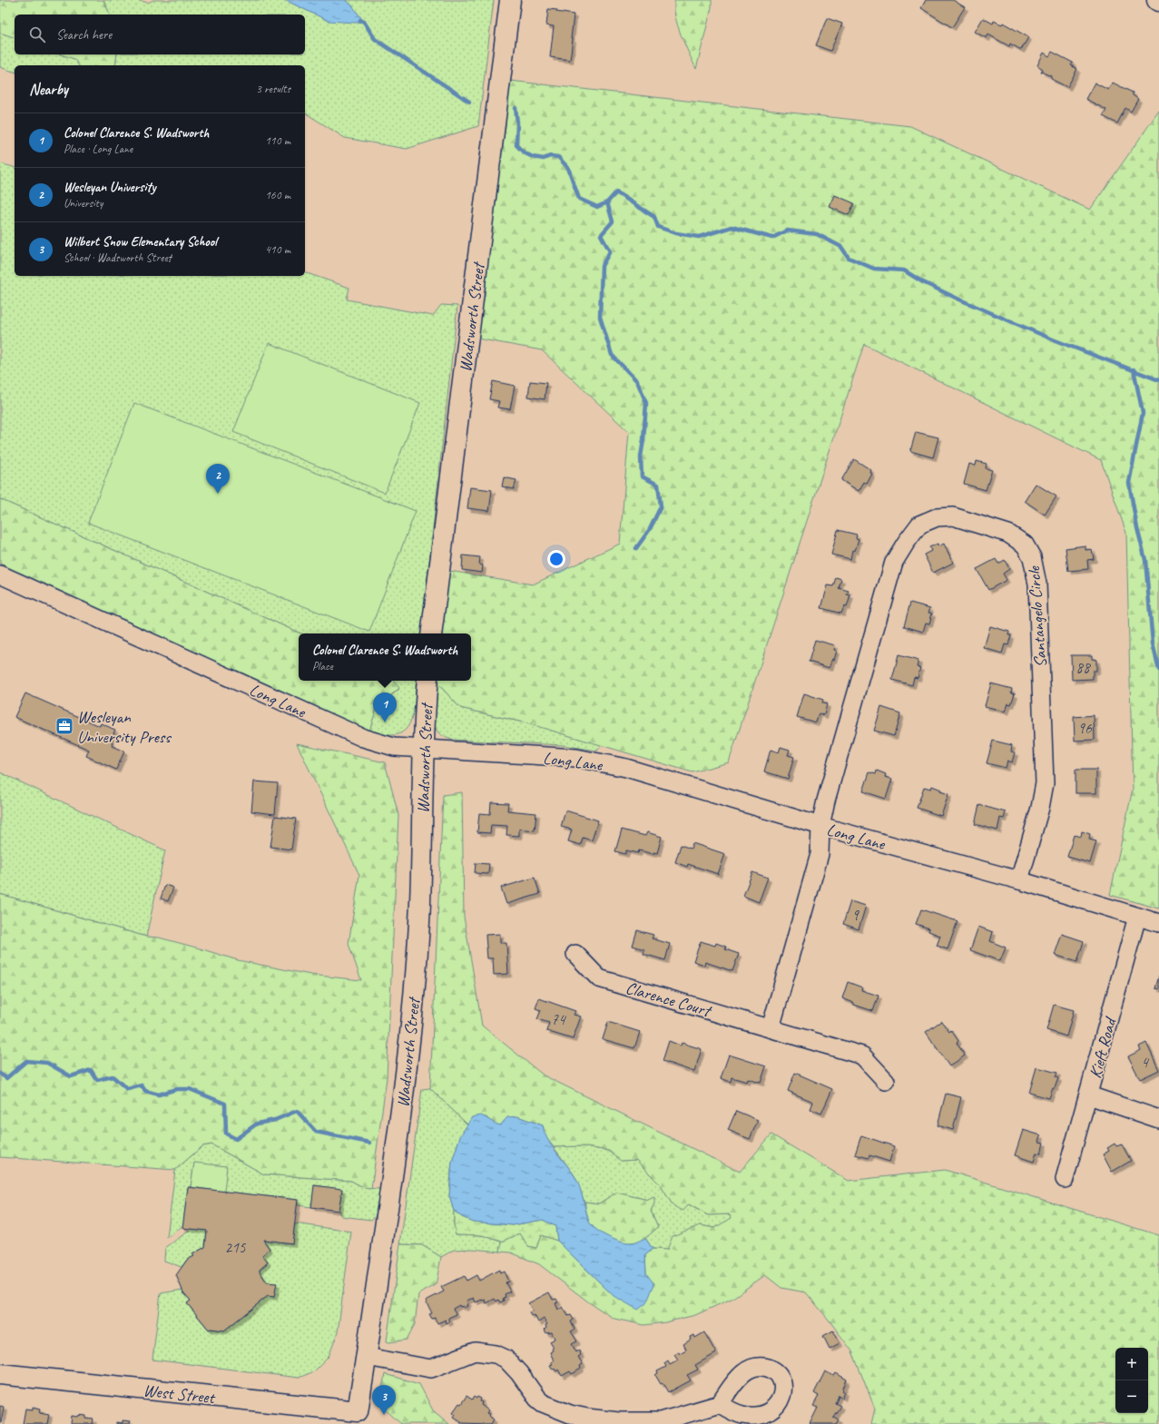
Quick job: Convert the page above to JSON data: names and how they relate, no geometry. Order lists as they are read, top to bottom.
{
  "streets": {
    "street": [
      "Wadsworth Street",
      "Santangelo Circle",
      "Long Lane",
      "Clarence Court",
      "Kieft Road",
      "West Street"
    ]
  },
  "crossings": [
    ["Wadsworth Street", "Long Lane"],
    ["Wadsworth Street", "West Street"],
    ["Santangelo Circle", "Long Lane"],
    ["Long Lane", "Kieft Road"]
  ],
  "places": {
    "office": ["Wesleyan University Press"]
  },
  "house_numbers": [
    "88",
    "96",
    "9",
    "74",
    "4",
    "215"
  ],
  "page": {
    "search": "Search here",
    "heading": ["Nearby", "3 results"],
    "list": [
      {
        "mark": "1",
        "name": "Colonel Clarence S. Wadsworth",
        "note": "Place · Long Lane",
        "value": "110 m"
      },
      {
        "mark": "2",
        "name": "Wesleyan University",
        "note": "University",
        "value": "160 m"
      },
      {
        "mark": "3",
        "name": "Wilbert Snow Elementary School",
        "note": "School · Wadsworth Street",
        "value": "410 m"
      }
    ],
    "pins": ["2", "1", "3"],
    "popup": ["Colonel Clarence S. Wadsworth", "Place"],
    "map_buttons": ["+", "−"]
  }
}
